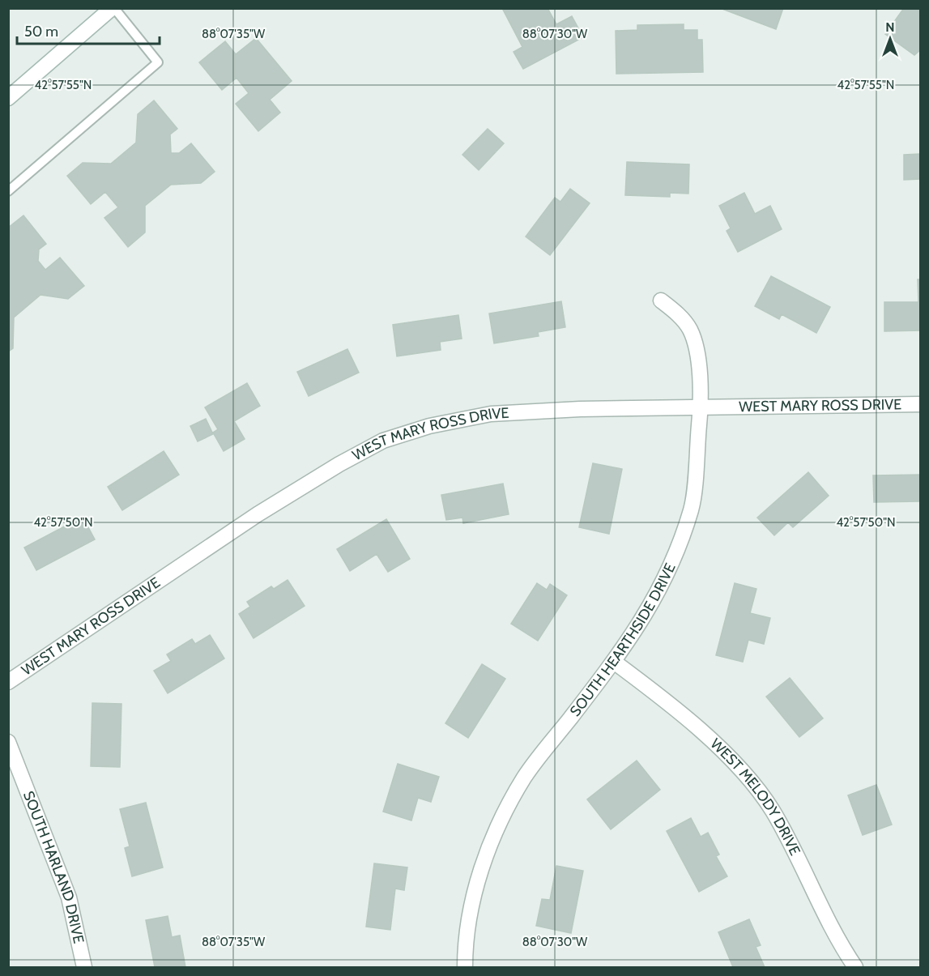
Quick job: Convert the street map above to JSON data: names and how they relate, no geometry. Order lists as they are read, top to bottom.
{
  "streets": {
    "street": [
      "WEST MARY ROSS DRIVE",
      "SOUTH HEARTHSIDE DRIVE",
      "WEST MELODY DRIVE",
      "SOUTH HARLAND DRIVE"
    ]
  },
  "crossings": [
    ["WEST MARY ROSS DRIVE", "SOUTH HEARTHSIDE DRIVE"],
    ["SOUTH HEARTHSIDE DRIVE", "WEST MELODY DRIVE"]
  ],
  "scale_bar": "50 m",
  "north": "top",
  "coordinates": [
    "88°07'35\"W",
    "88°07'30\"W",
    "42°57'55\"N",
    "42°57'50\"N"
  ]
}
